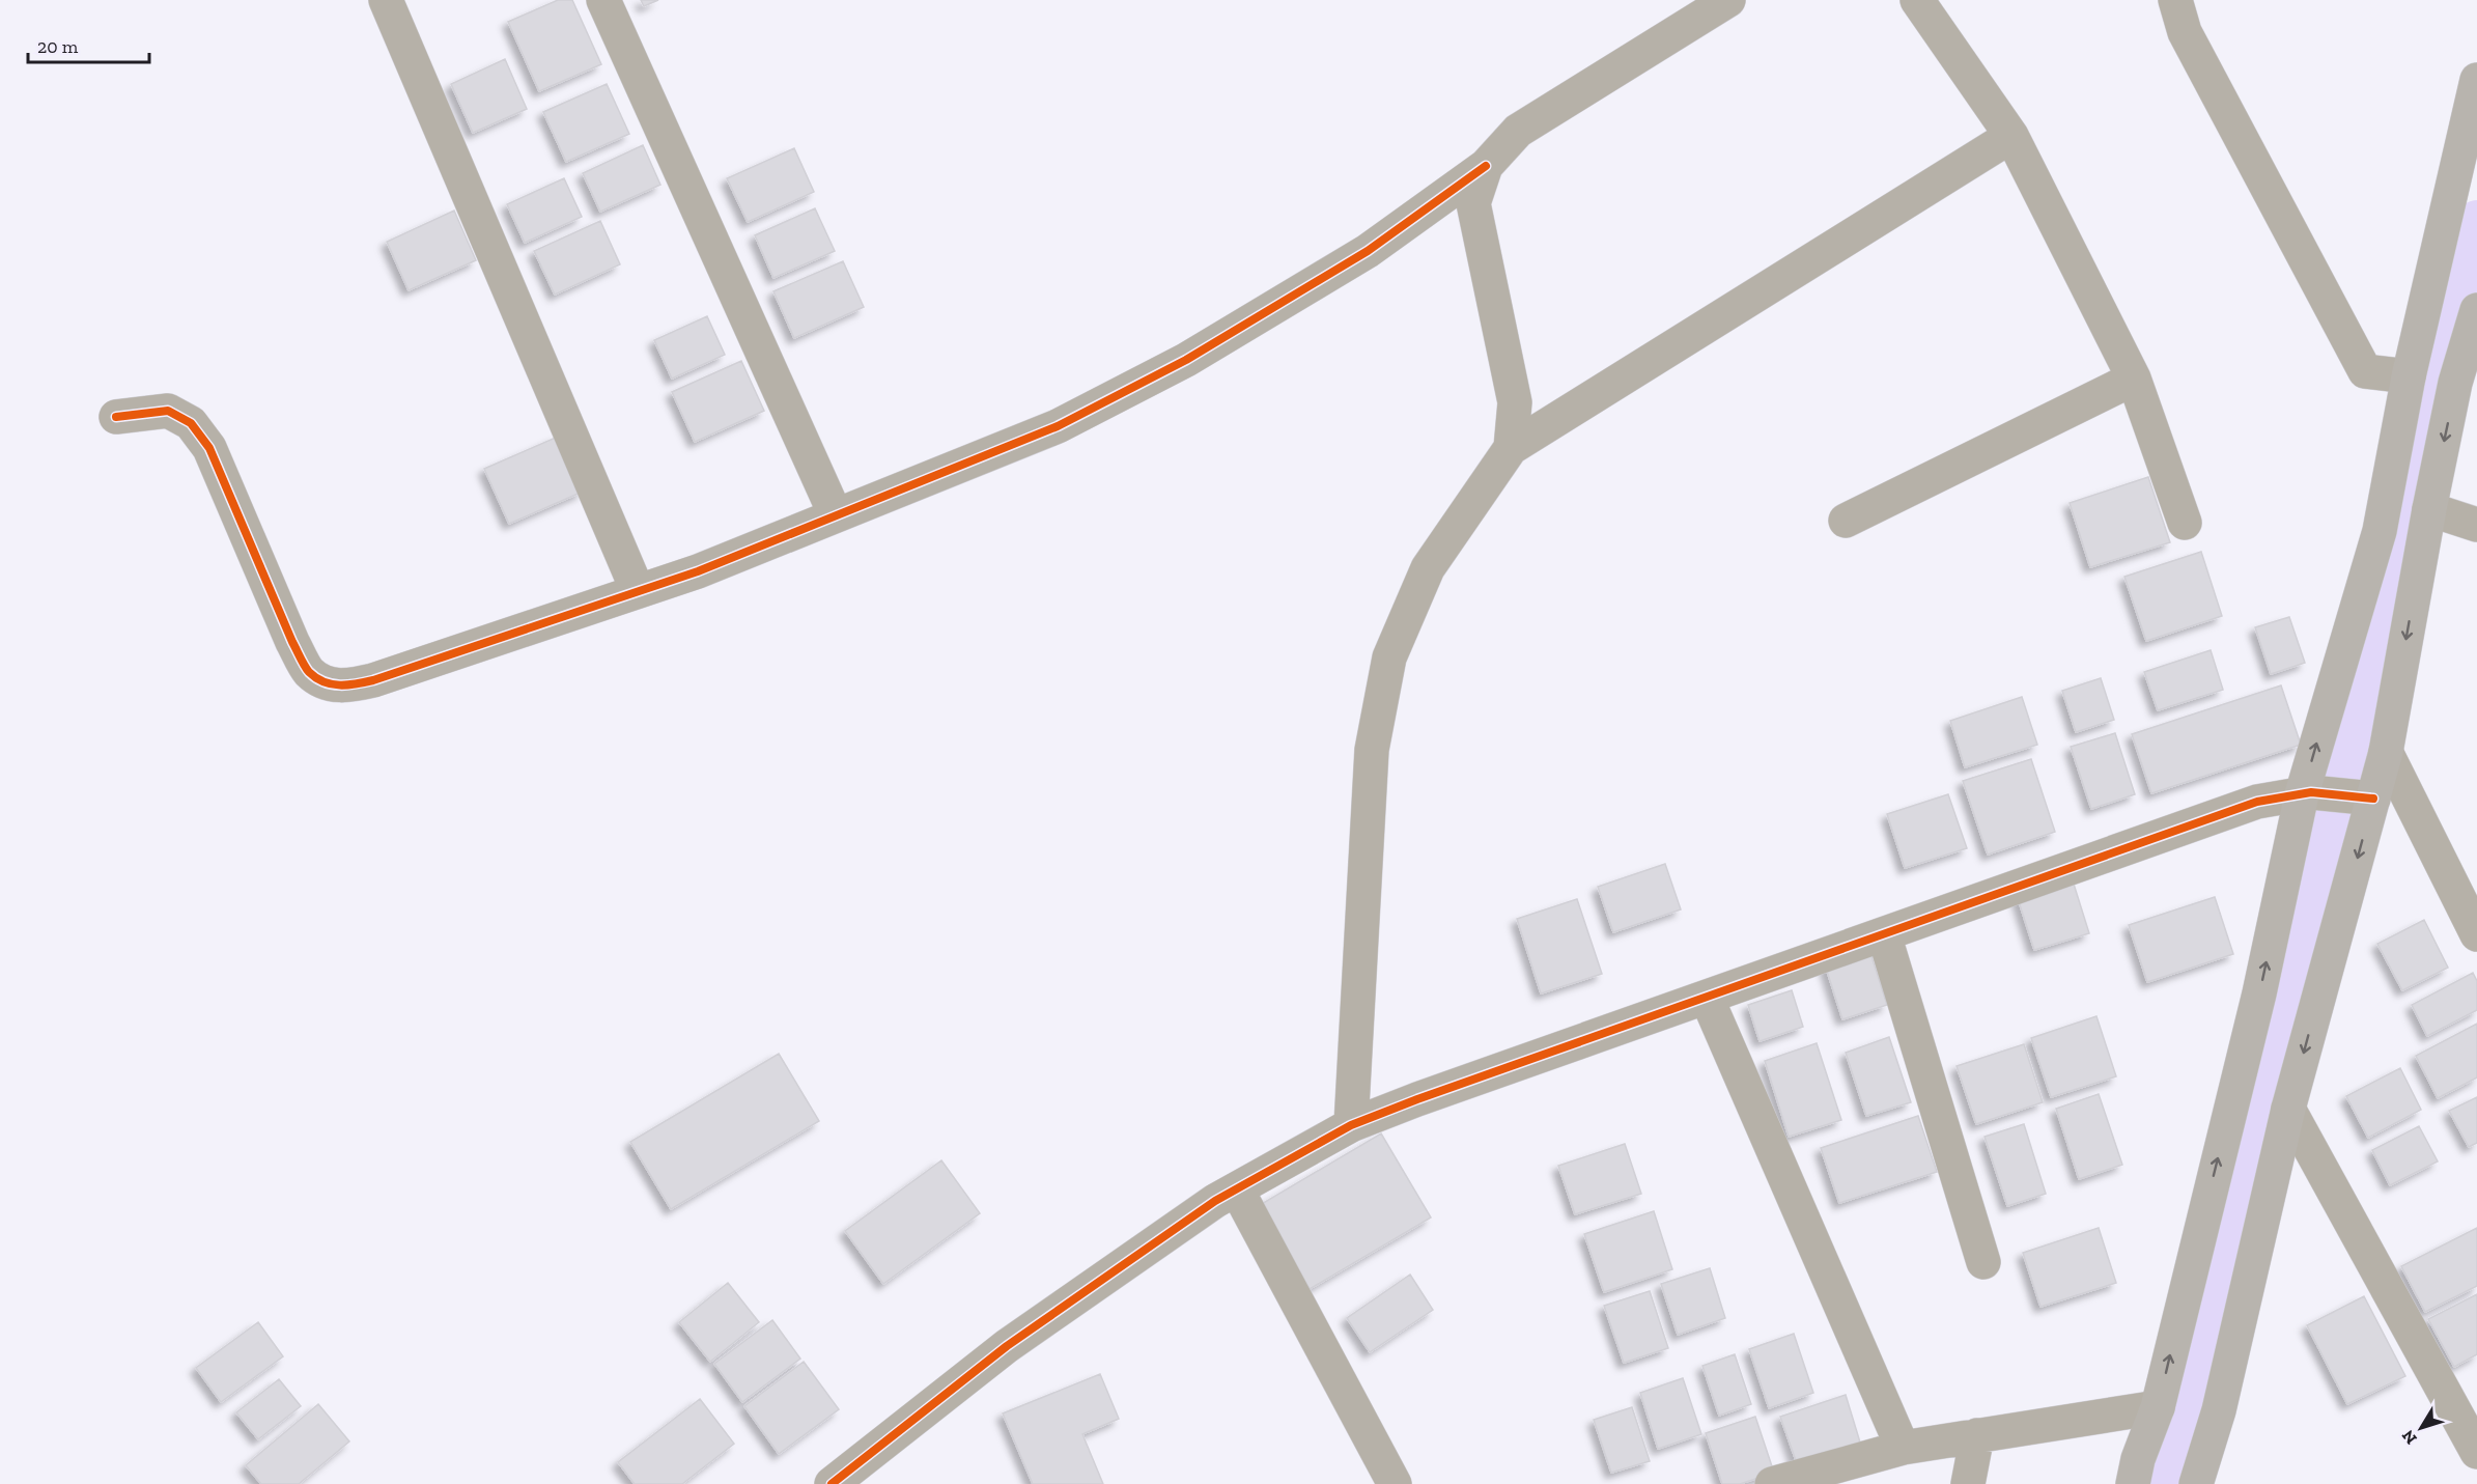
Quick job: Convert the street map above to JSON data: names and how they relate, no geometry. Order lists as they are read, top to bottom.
{
  "scale_bar": "20 m",
  "north": "bottom left"
}
